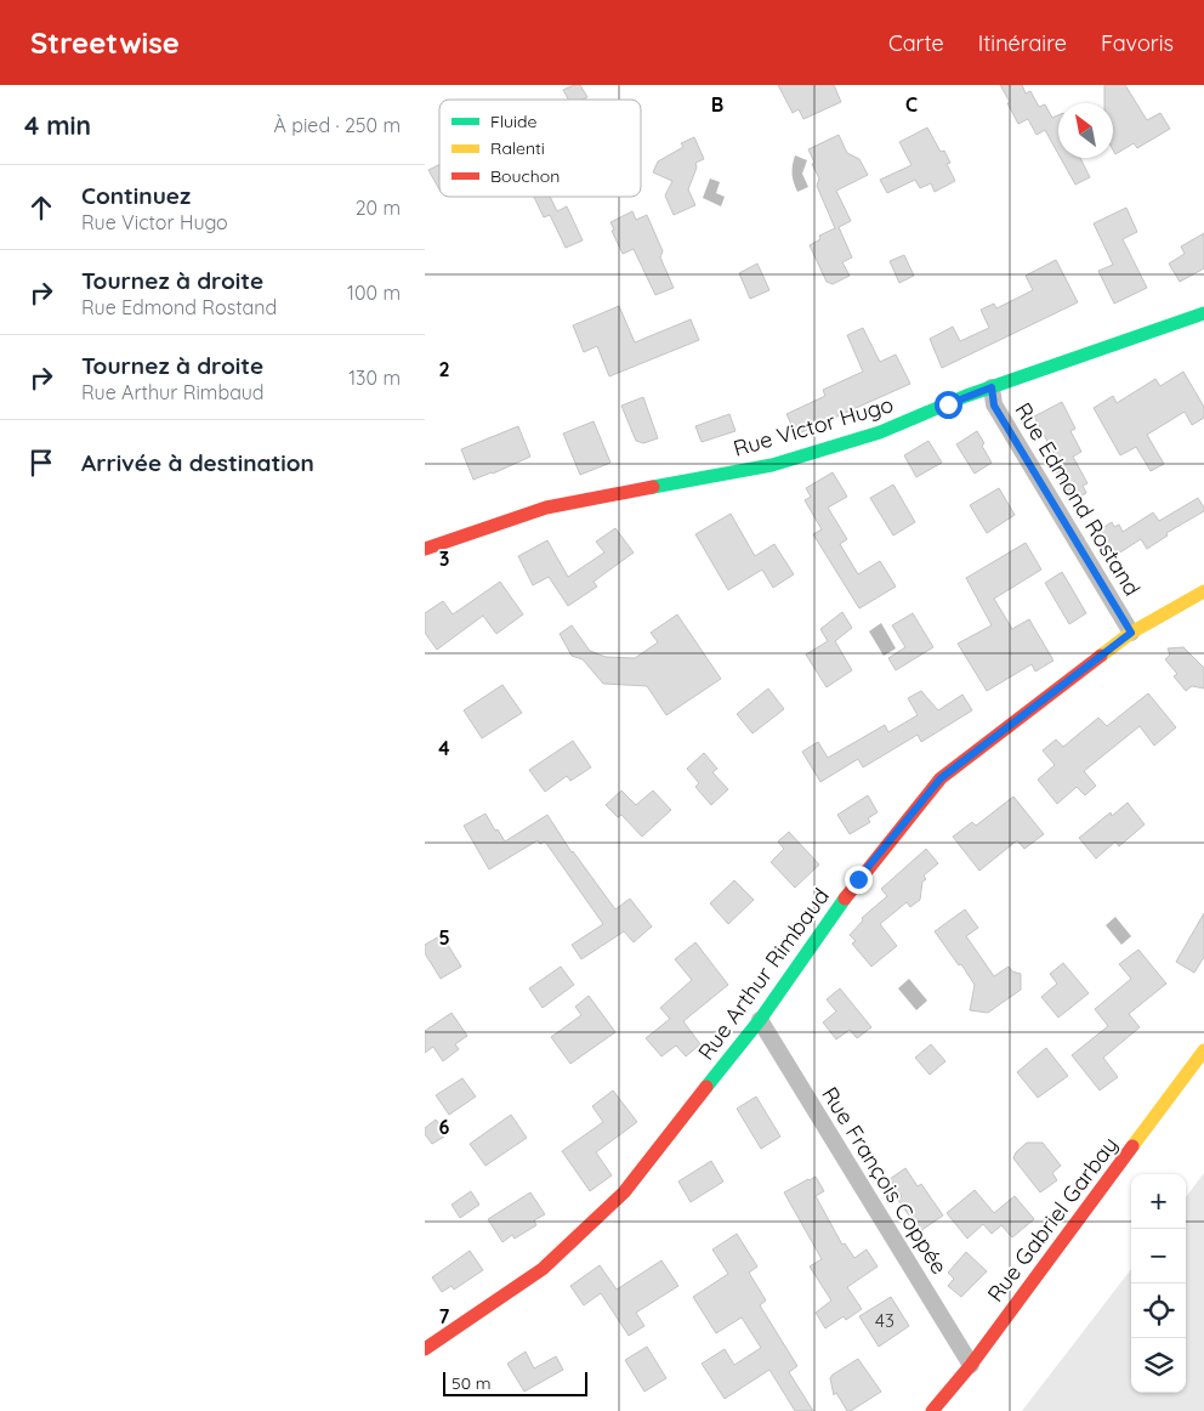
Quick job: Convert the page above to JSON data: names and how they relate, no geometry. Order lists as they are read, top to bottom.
{
  "streets": {
    "street": [
      "Rue Victor Hugo",
      "Rue Edmond Rostand",
      "Rue Arthur Rimbaud",
      "Rue François Coppée",
      "Rue Gabriel Garbay"
    ]
  },
  "crossings": [
    ["Rue Victor Hugo", "Rue Edmond Rostand"],
    ["Rue Edmond Rostand", "Rue Arthur Rimbaud"],
    ["Rue Arthur Rimbaud", "Rue François Coppée"],
    ["Rue François Coppée", "Rue Gabriel Garbay"]
  ],
  "house_numbers": ["43"],
  "legend": ["Fluide", "Ralenti", "Bouchon"],
  "scale_bar": "50 m",
  "north": "top left",
  "page": {
    "header": "Streetwise",
    "nav": ["Carte", "Itinéraire", "Favoris"],
    "heading": ["4 min", "À pied · 250 m"],
    "list": [
      ["Continuez", "Rue Victor Hugo", "20 m"],
      ["Tournez à droite", "Rue Edmond Rostand", "100 m"],
      ["Tournez à droite", "Rue Arthur Rimbaud", "130 m"],
      "Arrivée à destination"
    ],
    "map_buttons": ["+", "−"],
    "scale": "50 m"
  },
  "grid": {
    "columns": ["B", "C"],
    "rows": [
      "2",
      "3",
      "4",
      "5",
      "6",
      "7"
    ]
  }
}
